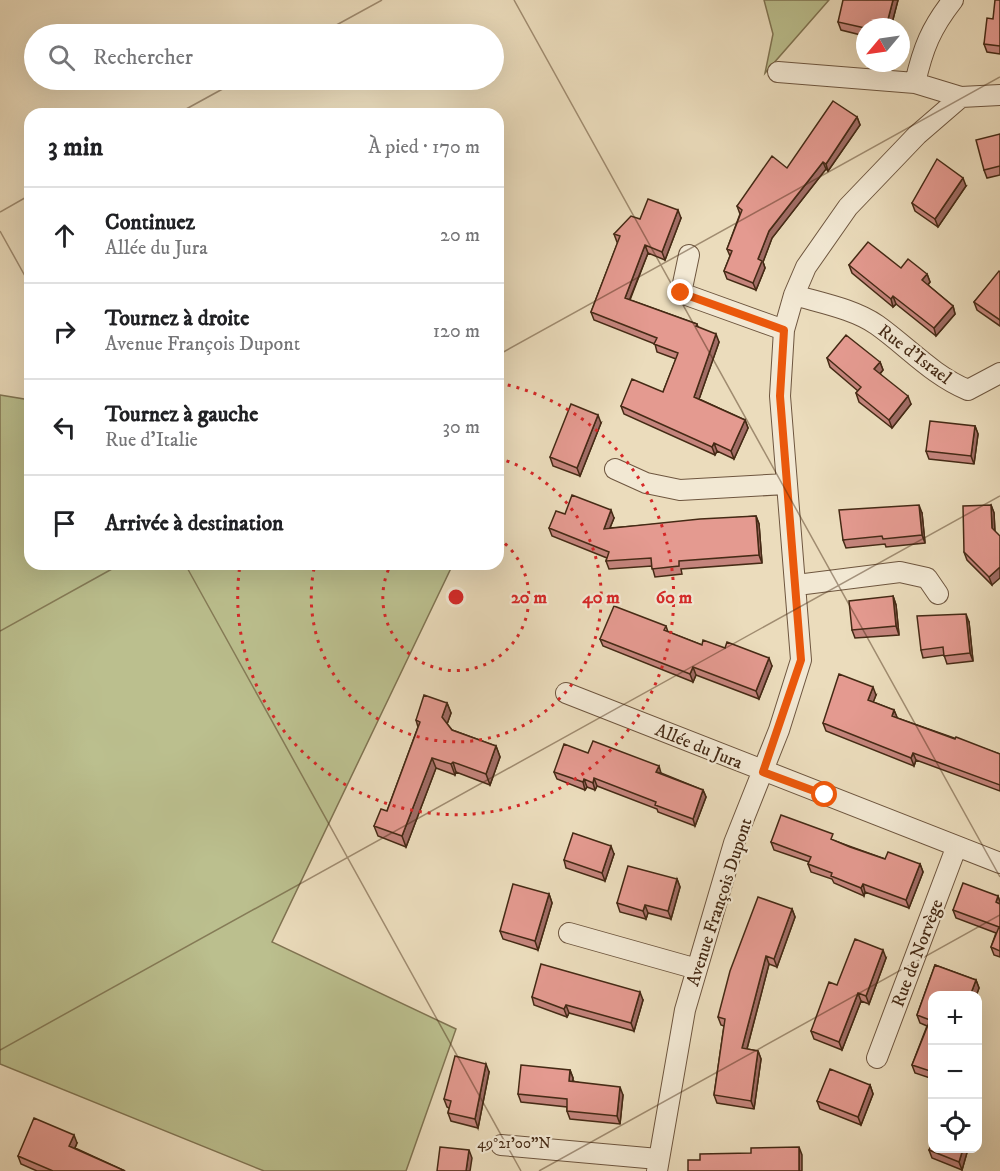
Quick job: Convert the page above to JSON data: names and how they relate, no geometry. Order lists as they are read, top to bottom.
{
  "streets": {
    "street": [
      "Rue d'Israel",
      "Allée du Jura",
      "Avenue François Dupont",
      "Rue de Norvège"
    ]
  },
  "crossings": [
    ["Rue d'Israel", "Avenue François Dupont"],
    ["Allée du Jura", "Avenue François Dupont"],
    ["Allée du Jura", "Rue de Norvège"]
  ],
  "north": "bottom left",
  "page": {
    "search": "Rechercher",
    "heading": ["3 min", "À pied · 170 m"],
    "list": [
      ["Continuez", "Allée du Jura", "20 m"],
      ["Tournez à droite", "Avenue François Dupont", "120 m"],
      ["Tournez à gauche", "Rue d'Italie", "30 m"],
      "Arrivée à destination"
    ],
    "map_buttons": ["+", "−"]
  },
  "coordinates": ["49°21'00\"N"],
  "rings": ["20 m", "40 m", "60 m"]
}
